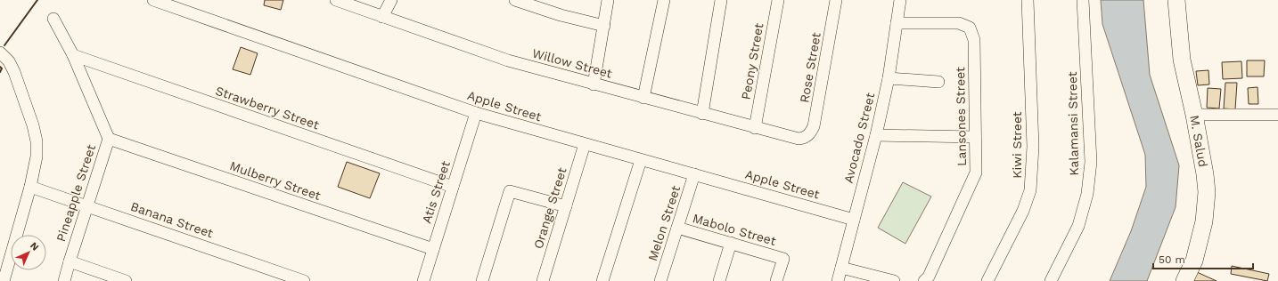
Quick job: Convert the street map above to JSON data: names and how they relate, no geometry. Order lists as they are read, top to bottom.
{
  "streets": {
    "street": [
      "Peony Street",
      "Willow Street",
      "Rose Street",
      "Apple Street",
      "Strawberry Street",
      "Lansones Street",
      "Kalamansi Street",
      "Avocado Street",
      "M. Salud",
      "Kiwi Street",
      "Mulberry Street",
      "Atis Street",
      "Pineapple Street",
      "Orange Street",
      "Banana Street",
      "Melon Street",
      "Mabolo Street"
    ]
  },
  "crossings": [
    ["Peony Street", "Willow Street"],
    ["Willow Street", "Rose Street"],
    ["Apple Street", "Avocado Street"],
    ["Apple Street", "Atis Street"],
    ["Apple Street", "Orange Street"],
    ["Apple Street", "Melon Street"],
    ["Strawberry Street", "Atis Street"],
    ["Strawberry Street", "Pineapple Street"],
    ["Lansones Street", "Avocado Street"],
    ["Mulberry Street", "Atis Street"],
    ["Mulberry Street", "Pineapple Street"],
    ["Pineapple Street", "Banana Street"],
    ["Melon Street", "Mabolo Street"]
  ],
  "scale_bar": "50 m",
  "north": "top right"
}
